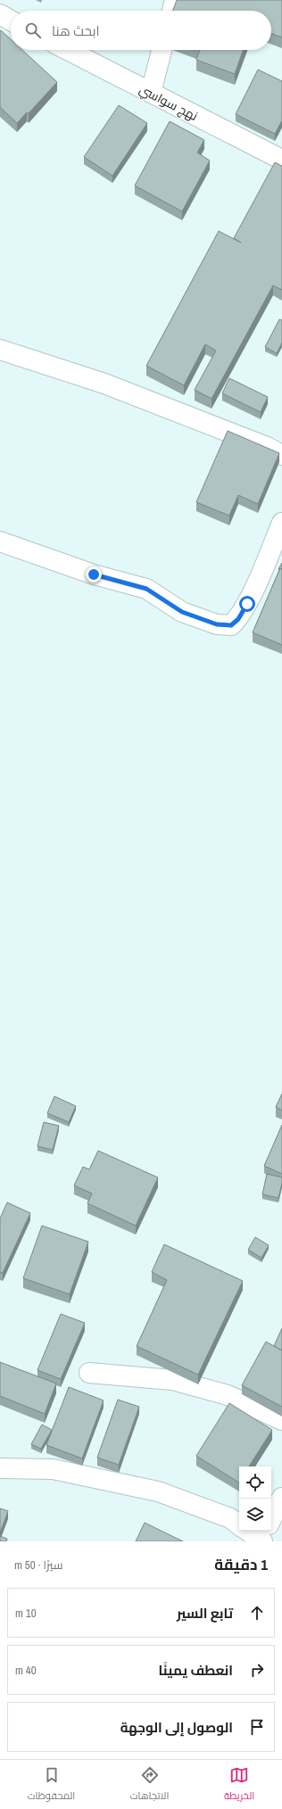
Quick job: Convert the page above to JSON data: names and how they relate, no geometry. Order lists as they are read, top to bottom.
{
  "streets": {
    "street": ["نهج سواسي"]
  },
  "page": {
    "search": "ابحث هنا",
    "heading": ["1 دقيقة", "سيرًا · 50 m"],
    "list": [
      ["تابع السير", "10 m"],
      ["انعطف يمينًا", "40 m"],
      "الوصول إلى الوجهة"
    ],
    "nav": ["الخريطة", "الاتجاهات", "المحفوظات"]
  }
}
